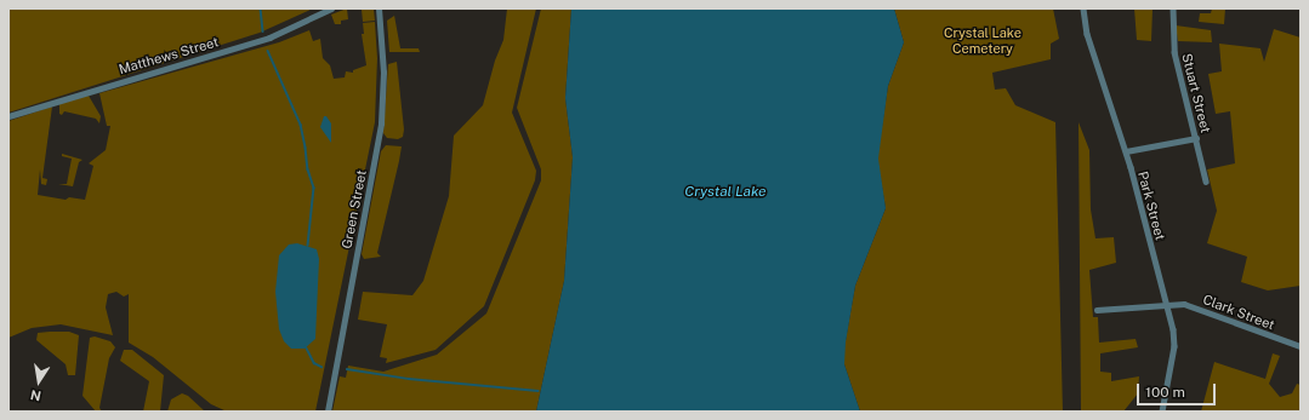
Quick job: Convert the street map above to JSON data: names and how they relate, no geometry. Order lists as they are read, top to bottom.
{
  "streets": {
    "street": [
      "Matthews Street",
      "Stuart Street",
      "Park Street",
      "Green Street",
      "Clark Street"
    ]
  },
  "crossings": [
    ["Park Street", "Clark Street"]
  ],
  "water": ["Crystal Lake"],
  "parks": ["Crystal Lake Cemetery"],
  "scale_bar": "100 m",
  "north": "bottom"
}
